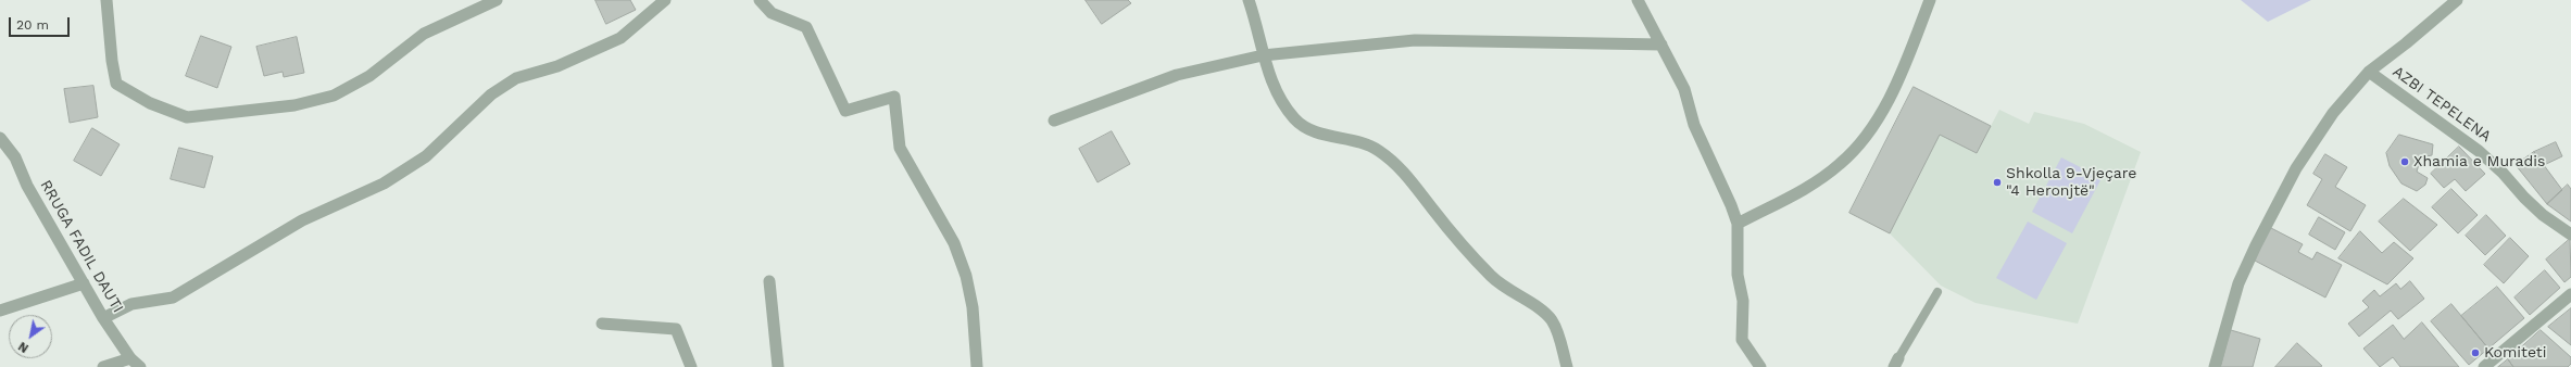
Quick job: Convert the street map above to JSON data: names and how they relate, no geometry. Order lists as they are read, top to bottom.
{
  "streets": {
    "street": ["AZBI TEPELENA", "RRUGA FADIL DAUTI"]
  },
  "places": ["Xhamia e Muradis", "Shkolla 9-Vjeçare \"4 Heronjtë\"", "Komiteti"],
  "scale_bar": "20 m",
  "north": "bottom left"
}
